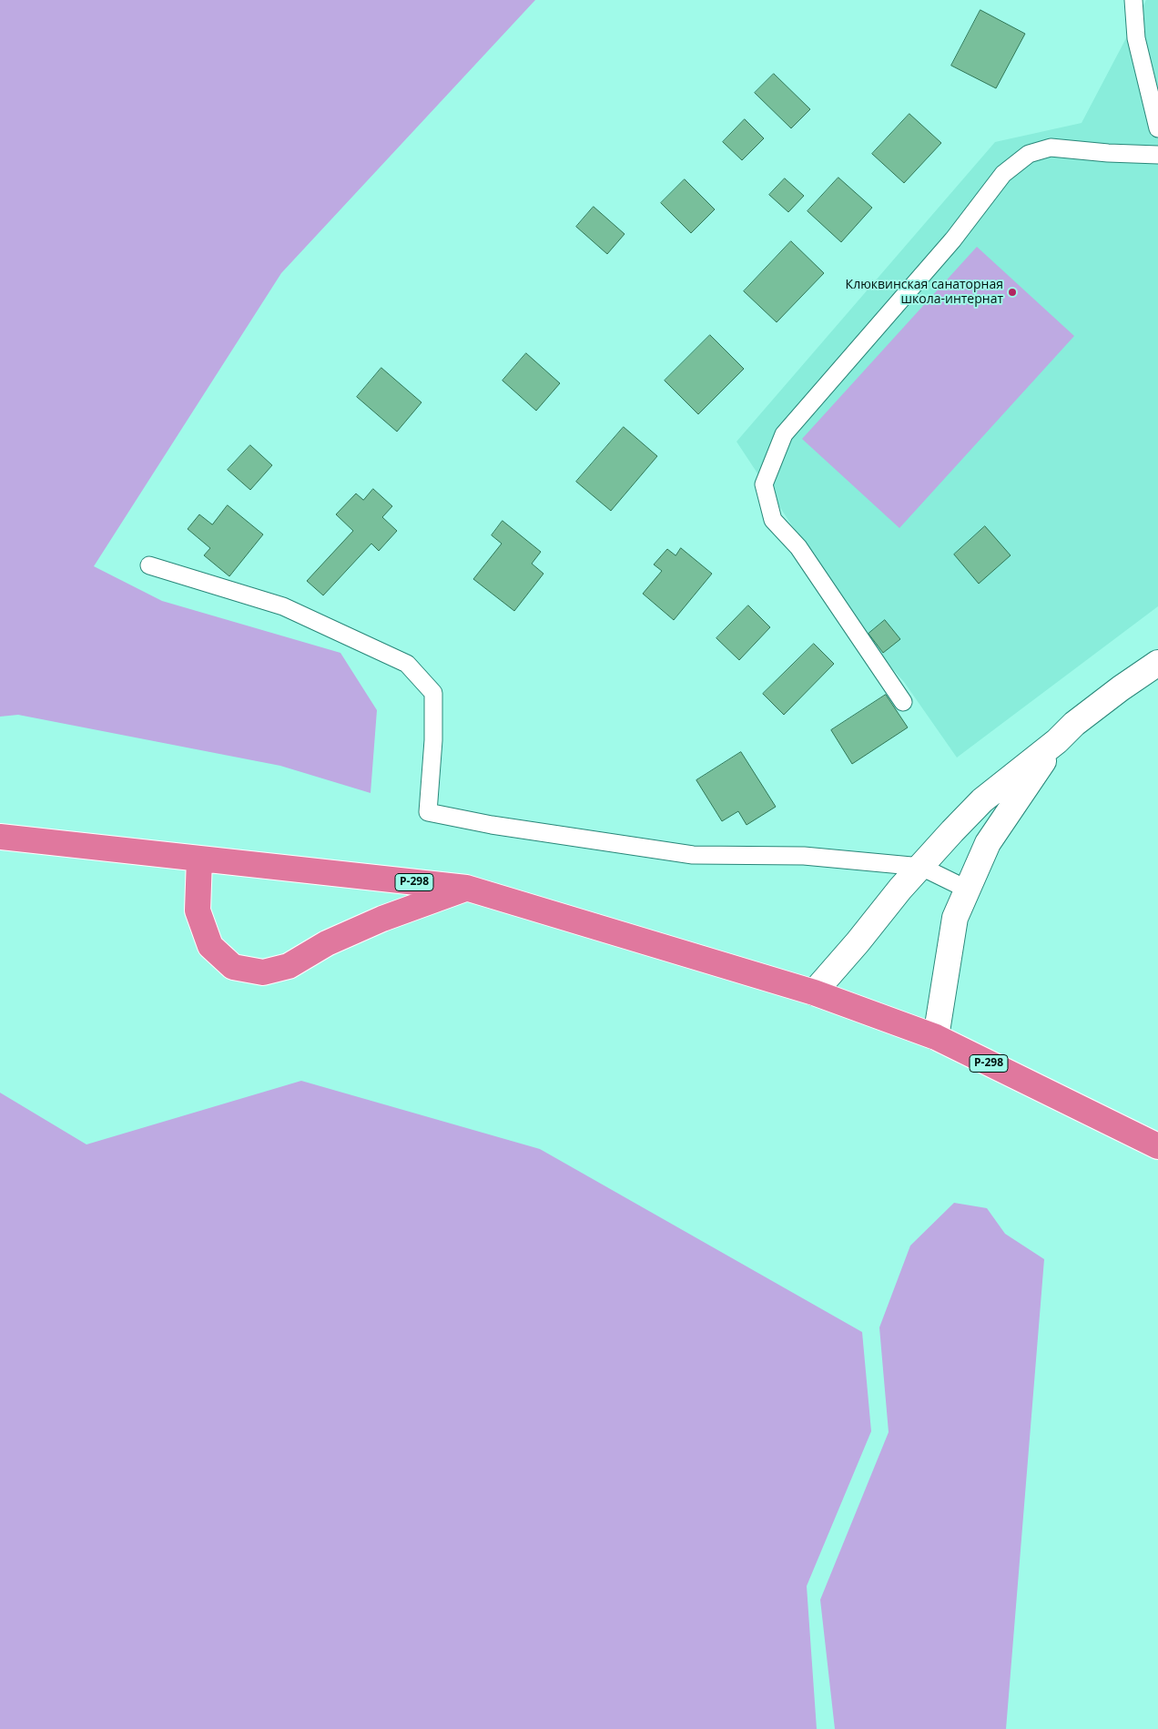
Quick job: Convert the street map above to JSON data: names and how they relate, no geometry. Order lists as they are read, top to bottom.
{
  "streets": {
    "highway": ["Р-298"]
  },
  "places": ["Клюквинская санаторная школа-интернат"]
}
